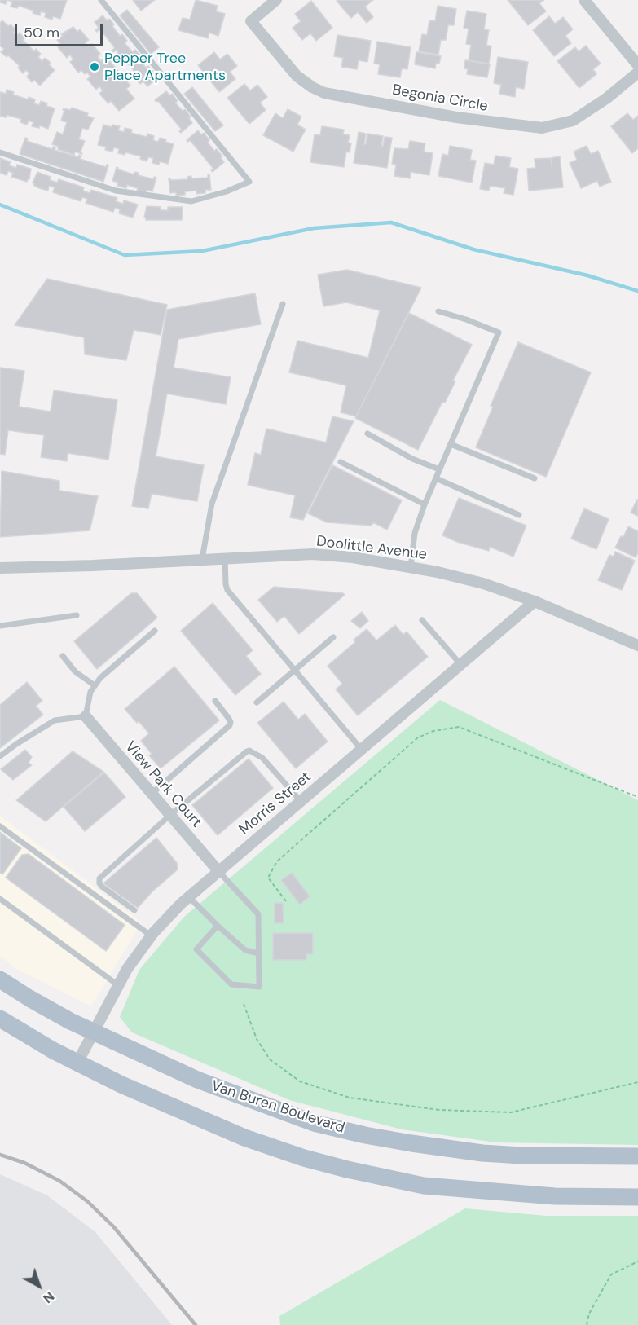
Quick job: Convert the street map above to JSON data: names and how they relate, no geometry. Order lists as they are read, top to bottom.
{
  "streets": {
    "main road": ["Van Buren Boulevard"],
    "street": [
      "Begonia Circle",
      "Doolittle Avenue",
      "View Park Court",
      "Morris Street"
    ]
  },
  "crossings": [
    ["Doolittle Avenue", "Morris Street"],
    ["View Park Court", "Morris Street"],
    ["Morris Street", "Van Buren Boulevard"]
  ],
  "places": ["Pepper Tree Place Apartments"],
  "scale_bar": "50 m",
  "north": "bottom right"
}
